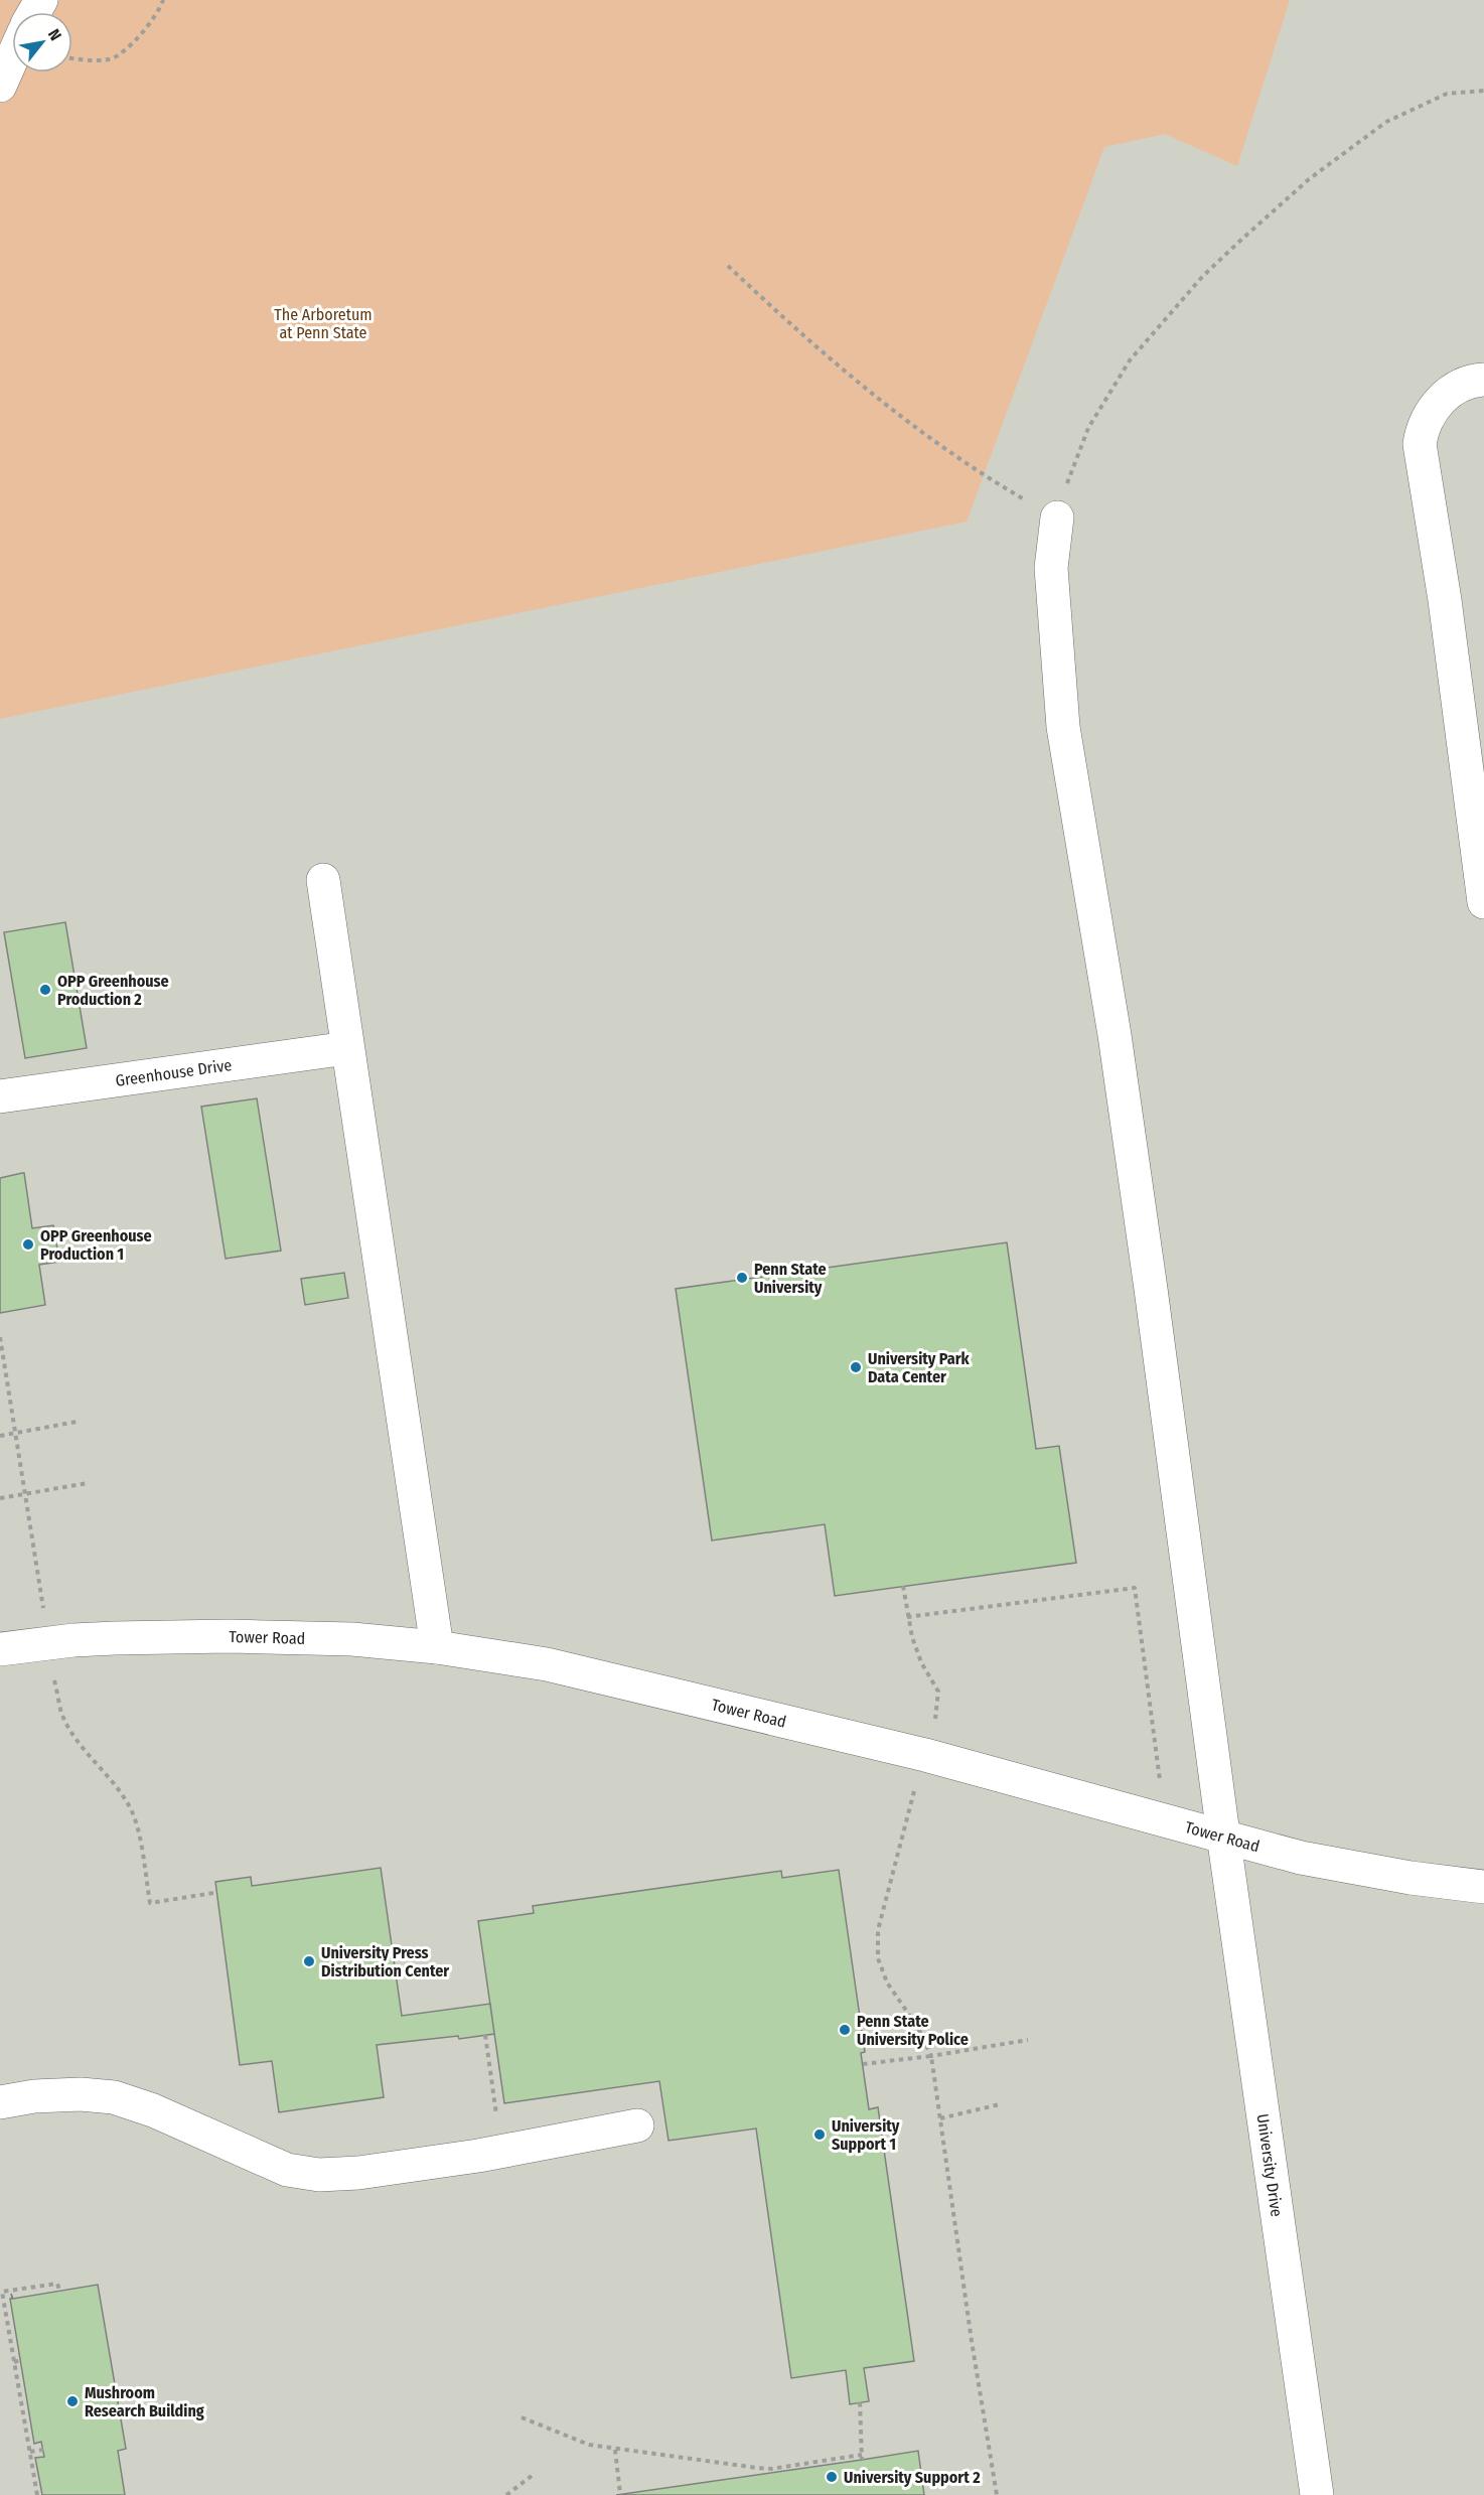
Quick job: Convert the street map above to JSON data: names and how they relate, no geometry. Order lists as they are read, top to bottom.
{
  "streets": {
    "street": ["Greenhouse Drive", "Tower Road", "University Drive"]
  },
  "crossings": [
    ["Tower Road", "University Drive"]
  ],
  "parks": ["The Arboretum at Penn State"],
  "places": [
    "OPP Greenhouse Production 2",
    "OPP Greenhouse Production 1",
    "Penn State University",
    "University Park Data Center",
    "University Press Distribution Center",
    "Penn State University Police",
    "University Support 1",
    "Mushroom Research Building",
    "University Support 2"
  ],
  "north": "top right"
}
